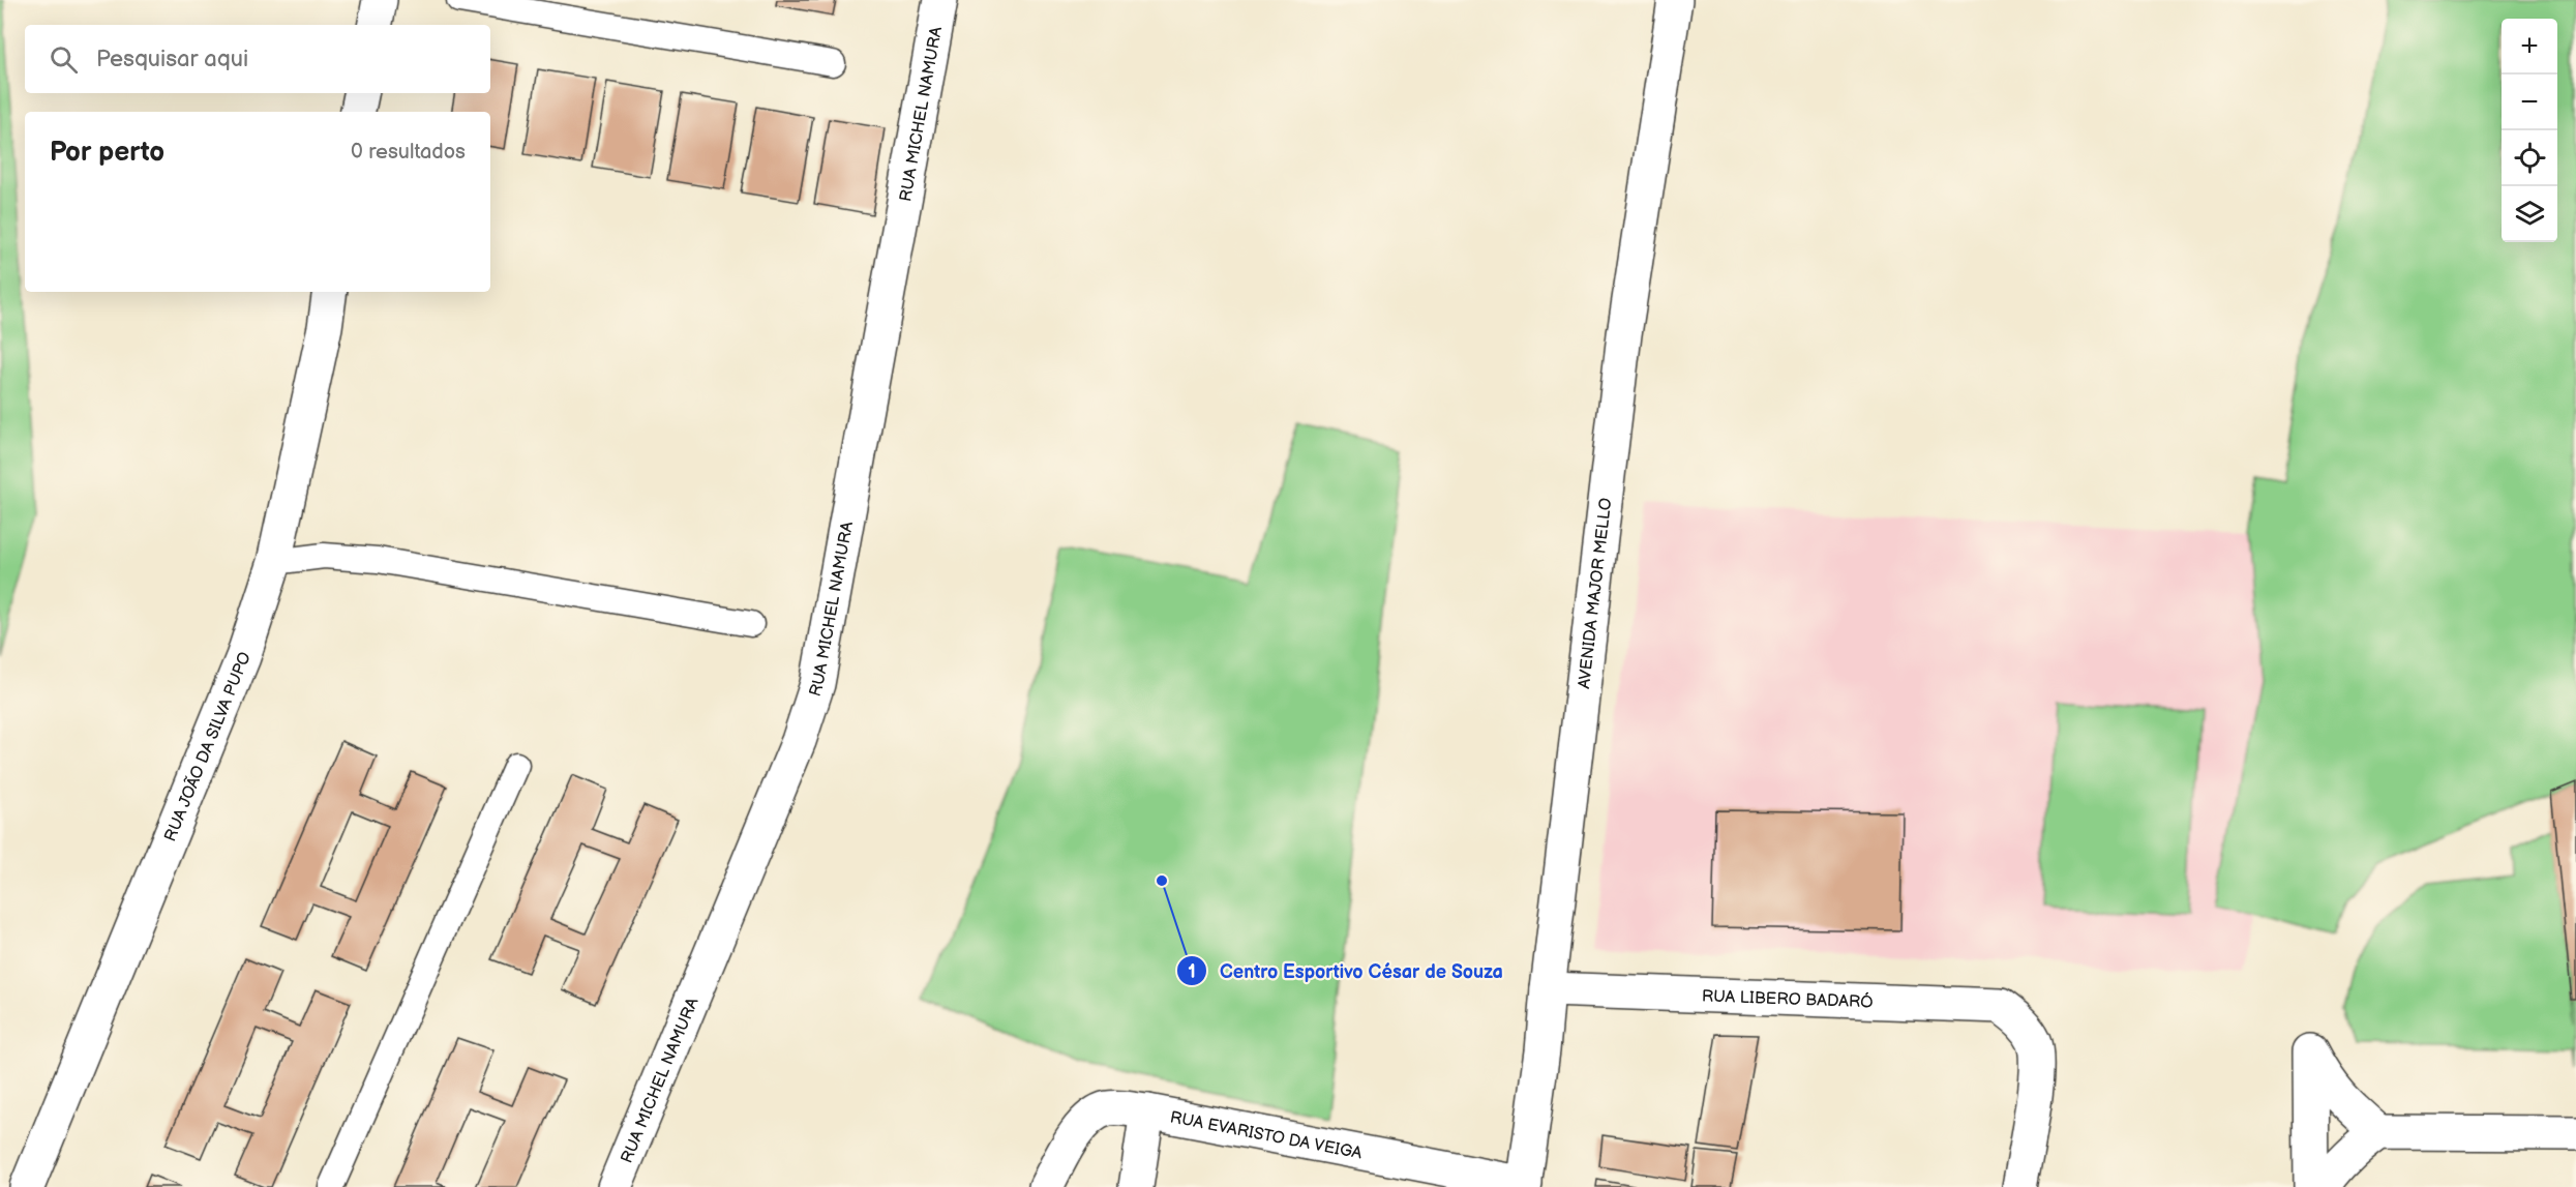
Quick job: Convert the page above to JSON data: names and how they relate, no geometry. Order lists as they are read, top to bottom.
{
  "streets": {
    "street": [
      "RUA MICHEL NAMURA",
      "AVENIDA MAJOR MELLO",
      "RUA JOÃO DA SILVA PUPO",
      "RUA LIBERO BADARÓ",
      "RUA EVARISTO DA VEIGA"
    ]
  },
  "crossings": [
    ["AVENIDA MAJOR MELLO", "RUA LIBERO BADARÓ"],
    ["AVENIDA MAJOR MELLO", "RUA EVARISTO DA VEIGA"]
  ],
  "places": ["Centro Esportivo César de Souza"],
  "page": {
    "map_buttons": ["+", "−"],
    "search": "Pesquisar aqui",
    "heading": ["Por perto", "0 resultados"]
  }
}
